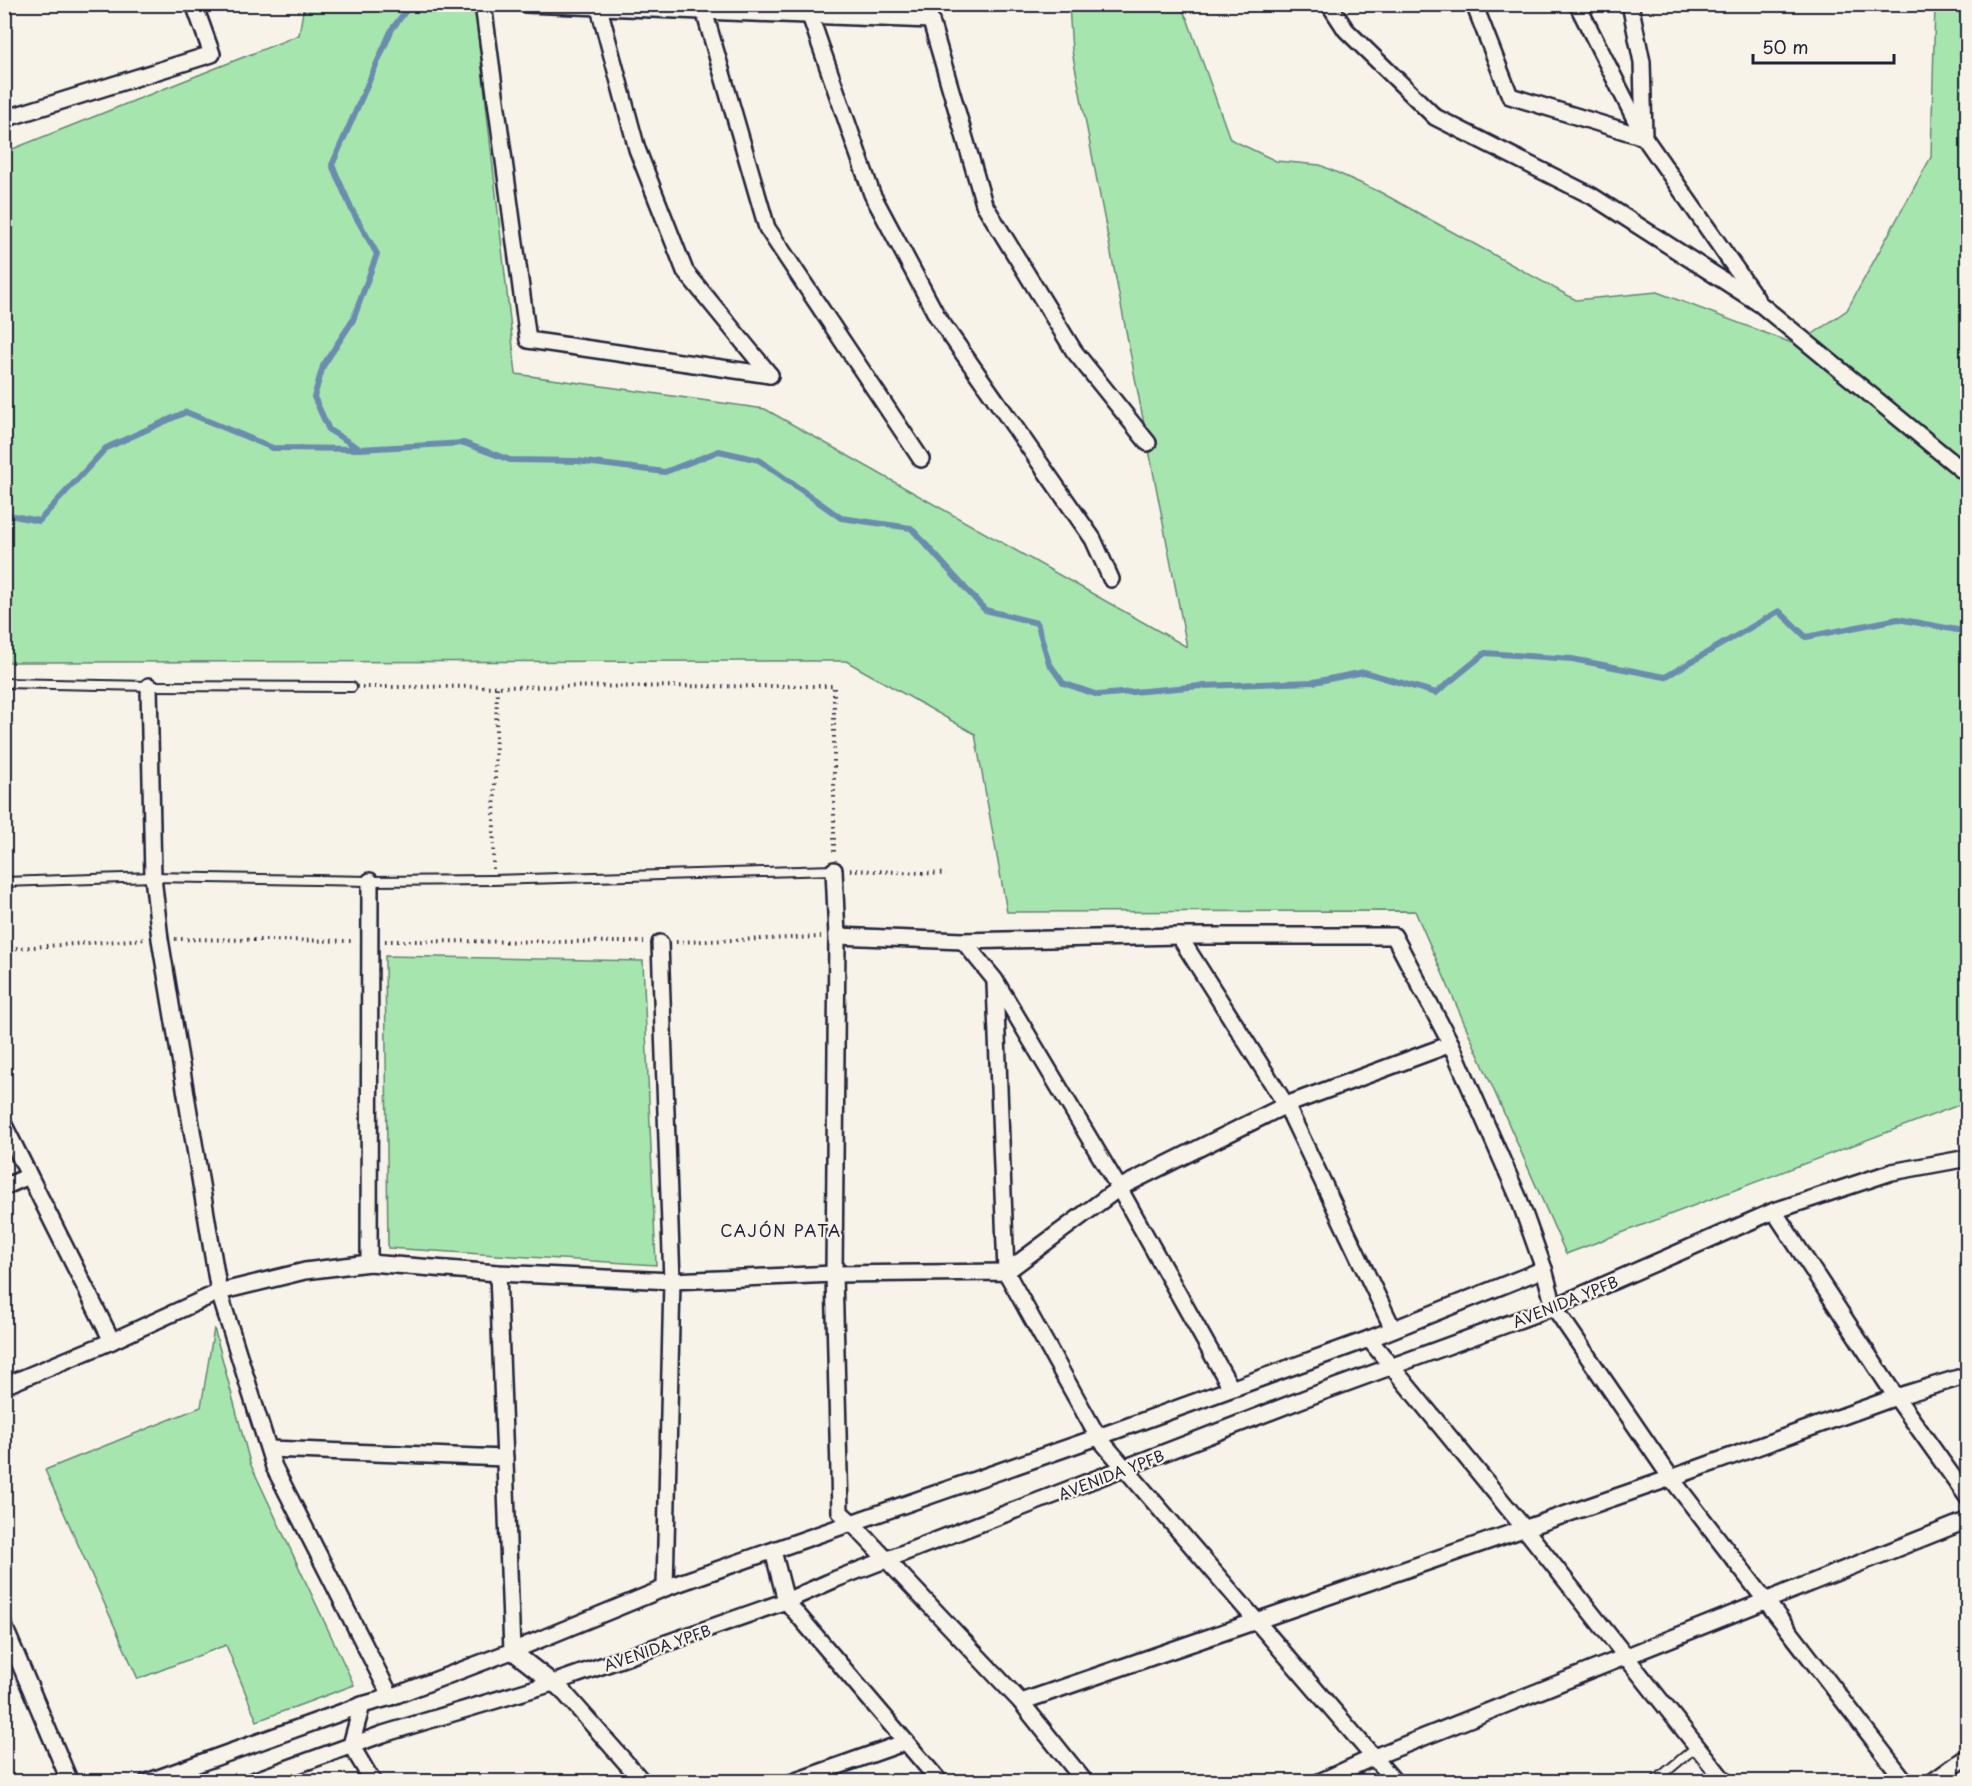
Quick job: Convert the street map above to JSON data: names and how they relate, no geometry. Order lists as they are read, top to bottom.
{
  "streets": {
    "street": ["AVENIDA YPFB"]
  },
  "districts": ["CAJÓN PATA"],
  "scale_bar": "50 m"
}
